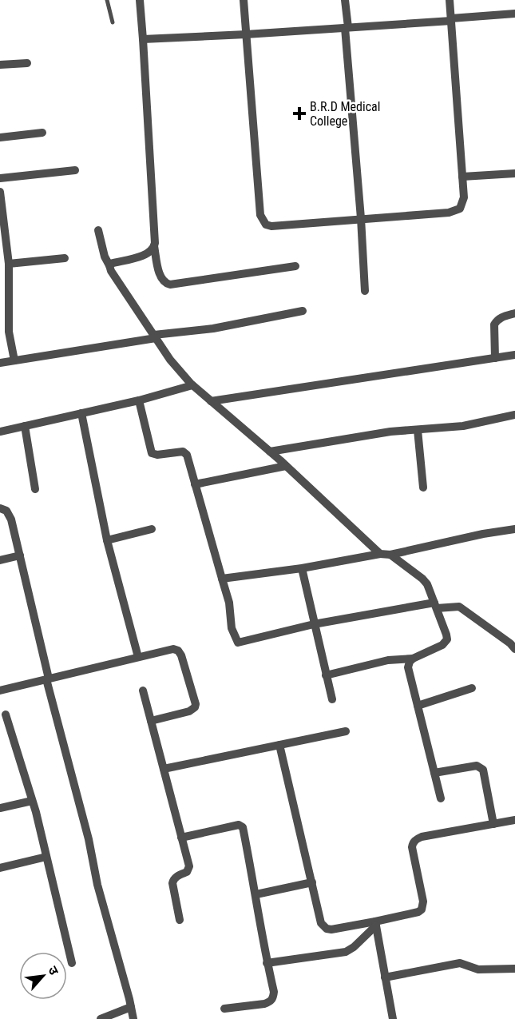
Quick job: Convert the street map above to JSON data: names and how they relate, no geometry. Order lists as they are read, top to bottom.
{
  "places": {
    "health": ["B.R.D Medical College"]
  },
  "north": "top right"
}
